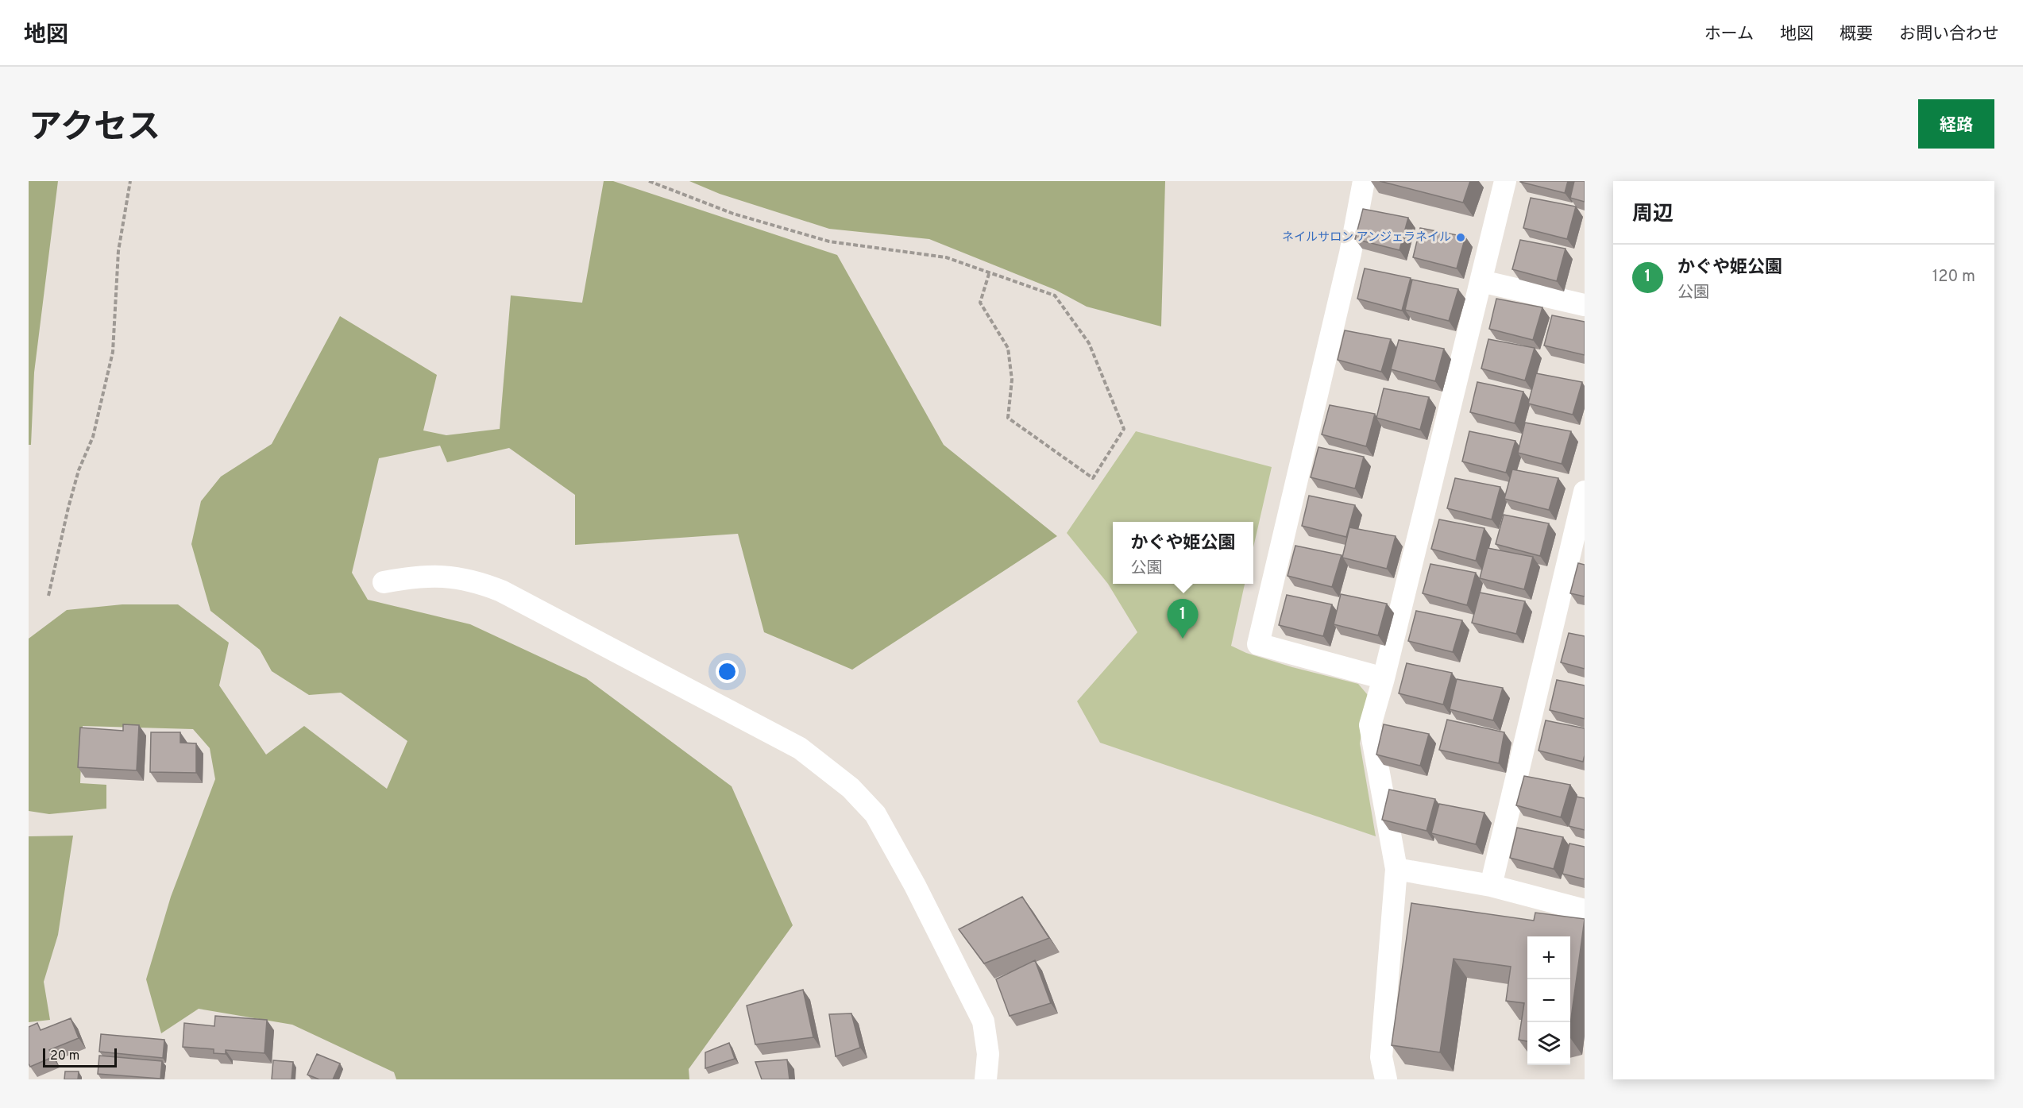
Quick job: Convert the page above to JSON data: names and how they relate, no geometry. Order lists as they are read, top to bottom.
{
  "places": ["ネイルサロン アンジェラネイル"],
  "scale_bar": "20 m",
  "page": {
    "header": "地図",
    "nav": [
      "ホーム",
      "地図",
      "概要",
      "お問い合わせ"
    ],
    "title": "アクセス",
    "buttons": "経路",
    "heading": "周辺",
    "list": [
      {
        "mark": "1",
        "name": "かぐや姫公園",
        "note": "公園",
        "value": "120 m"
      }
    ],
    "popup": ["かぐや姫公園", "公園"],
    "pins": "1",
    "map_buttons": ["+", "−"],
    "scale": "20 m"
  }
}
